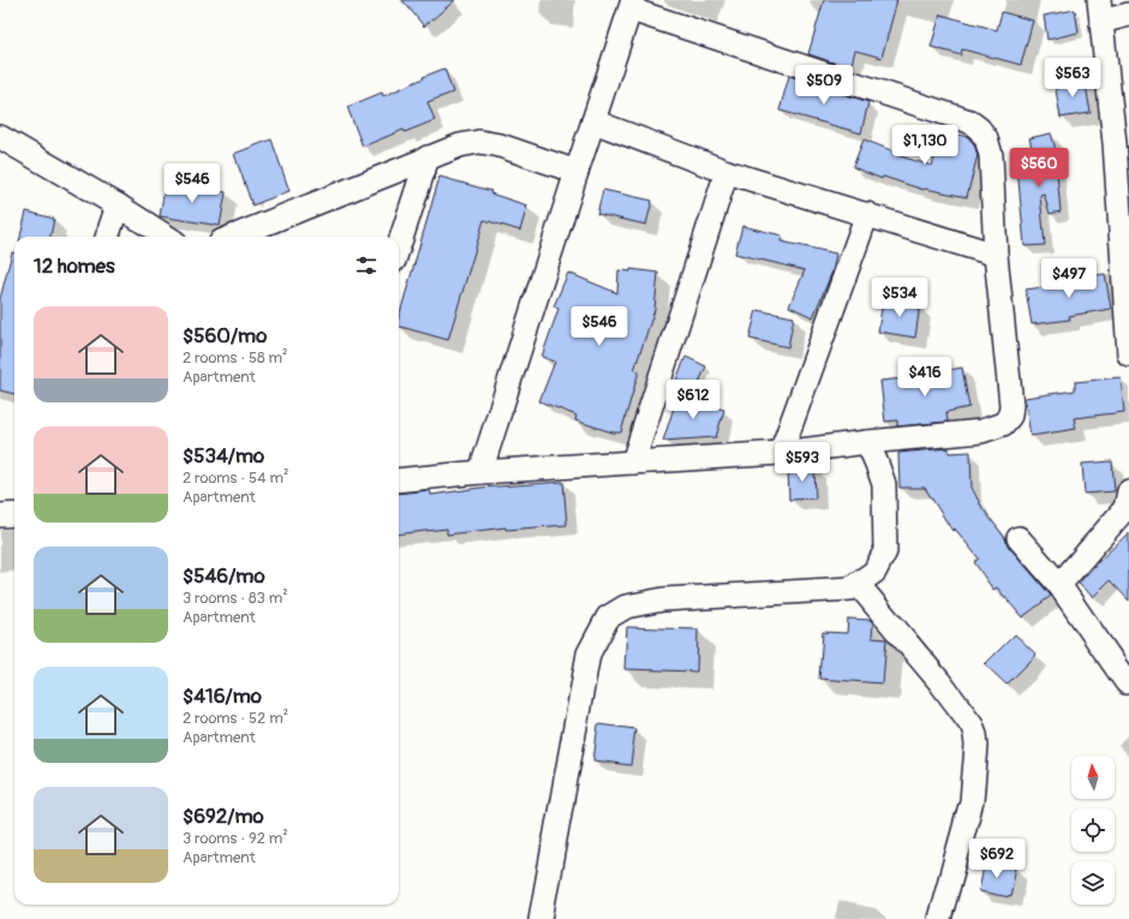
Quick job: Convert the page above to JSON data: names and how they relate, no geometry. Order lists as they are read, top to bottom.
{
  "north": "top",
  "page": {
    "price": [
      "$563",
      "$509",
      "$1,130",
      "$560",
      "$546",
      "$497",
      "$534",
      "$546",
      "$416",
      "$612",
      "$593",
      "$692"
    ],
    "heading": "12 homes",
    "list": [
      {
        "name": "$560/mo",
        "note": "2 rooms · 58 m² · Apartment"
      },
      {
        "name": "$534/mo",
        "note": "2 rooms · 54 m² · Apartment"
      },
      {
        "name": "$546/mo",
        "note": "3 rooms · 83 m² · Apartment"
      },
      {
        "name": "$416/mo",
        "note": "2 rooms · 52 m² · Apartment"
      },
      {
        "name": "$692/mo",
        "note": "3 rooms · 92 m² · Apartment"
      }
    ]
  }
}
